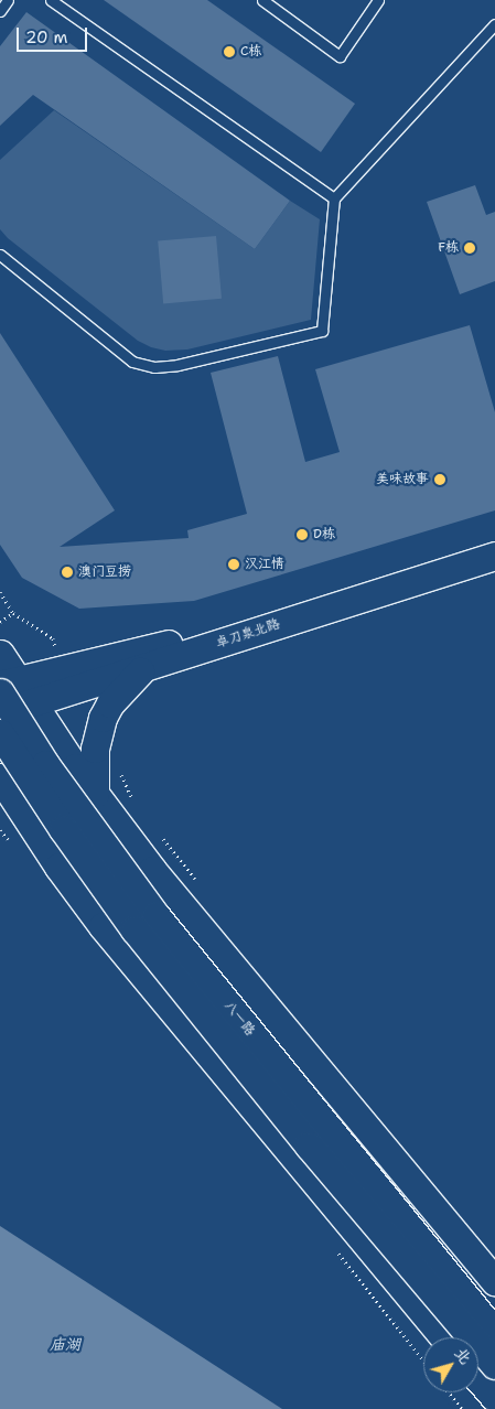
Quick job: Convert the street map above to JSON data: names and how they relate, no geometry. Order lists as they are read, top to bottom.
{
  "streets": {
    "main road": ["卓刀泉北路", "八一路"]
  },
  "crossings": [
    ["卓刀泉北路", "八一路"]
  ],
  "water": ["庙湖"],
  "places": [
    "C栋",
    "F栋",
    "美味故事",
    "D栋",
    "汉江情",
    "澳门豆捞"
  ],
  "scale_bar": "20 m",
  "north": "top right"
}
